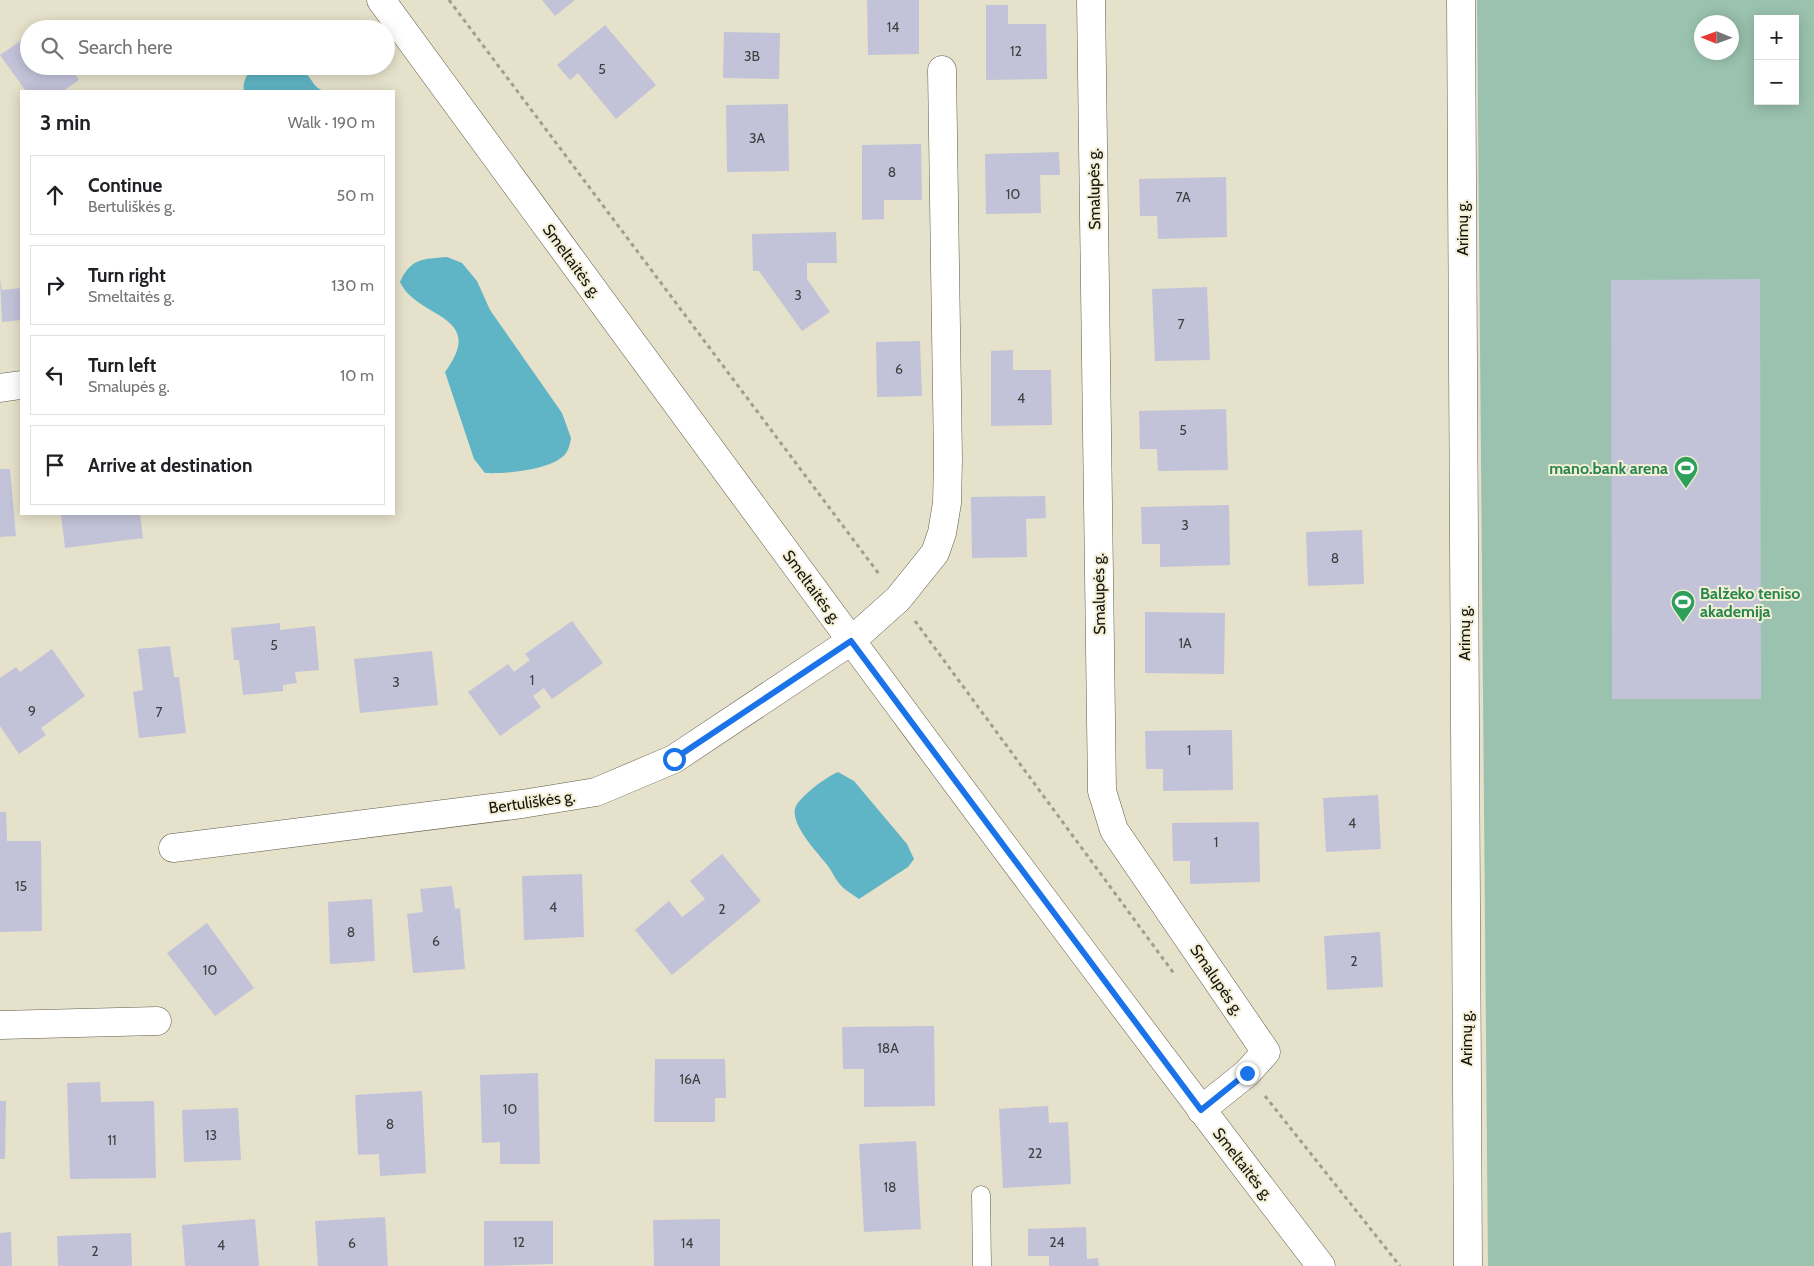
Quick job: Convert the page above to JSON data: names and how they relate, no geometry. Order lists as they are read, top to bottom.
{
  "streets": {
    "main road": [
      "Smalupės g.",
      "Arimų g.",
      "Smeltaitės g.",
      "Bertuliškės g."
    ]
  },
  "crossings": [
    ["Smalupės g.", "Smeltaitės g."],
    ["Smeltaitės g.", "Bertuliškės g."]
  ],
  "places": {
    "sports": ["mano.bank arena", "Balžeko teniso akademija"]
  },
  "house_numbers": [
    "14",
    "12",
    "3B",
    "5",
    "3A",
    "8",
    "10",
    "7A",
    "3",
    "7",
    "6",
    "4",
    "5",
    "3",
    "8",
    "1A",
    "5",
    "1",
    "3",
    "9",
    "7",
    "1",
    "4",
    "1",
    "15",
    "4",
    "2",
    "8",
    "6",
    "2",
    "10",
    "18A",
    "16A",
    "10",
    "8",
    "13",
    "11",
    "22",
    "18",
    "12",
    "24",
    "6",
    "14",
    "4",
    "2"
  ],
  "north": "left",
  "page": {
    "map_buttons": ["+", "−"],
    "search": "Search here",
    "heading": ["3 min", "Walk · 190 m"],
    "list": [
      ["Continue", "Bertuliškės g.", "50 m"],
      ["Turn right", "Smeltaitės g.", "130 m"],
      ["Turn left", "Smalupės g.", "10 m"],
      "Arrive at destination"
    ]
  }
}
